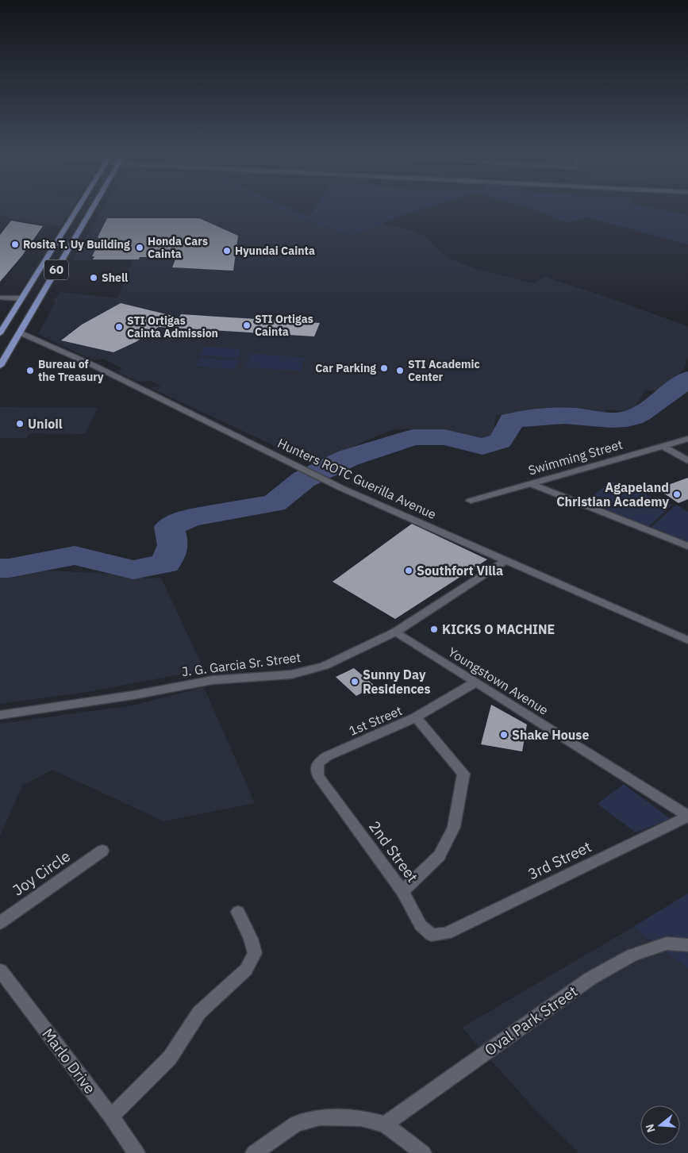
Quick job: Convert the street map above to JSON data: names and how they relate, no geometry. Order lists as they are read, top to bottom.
{
  "streets": {
    "main road": ["60"],
    "street": [
      "Swimming Street",
      "Hunters ROTC Guerilla Avenue",
      "J. G. Garcia Sr. Street",
      "Youngstown Avenue",
      "1st Street",
      "2nd Street",
      "3rd Street",
      "Joy Circle",
      "Oval Park Street",
      "Marlo Drive"
    ]
  },
  "crossings": [
    ["60", "Hunters ROTC Guerilla Avenue"],
    ["Hunters ROTC Guerilla Avenue", "J. G. Garcia Sr. Street"],
    ["J. G. Garcia Sr. Street", "Youngstown Avenue"],
    ["Youngstown Avenue", "1st Street"],
    ["Youngstown Avenue", "3rd Street"],
    ["1st Street", "2nd Street"],
    ["2nd Street", "3rd Street"]
  ],
  "places": [
    "Rosita T. Uy Building",
    "Honda Cars Cainta",
    "Hyundai Cainta",
    "Shell",
    "STI Ortigas Cainta",
    "STI Ortigas Cainta Admission",
    "Car Parking",
    "Bureau of the Treasury",
    "STI Academic Center",
    "Unioil",
    "Agapeland Christian Academy",
    "Southfort Villa",
    "KICKS O MACHINE",
    "Sunny Day Residences",
    "Shake House"
  ],
  "north": "left"
}
